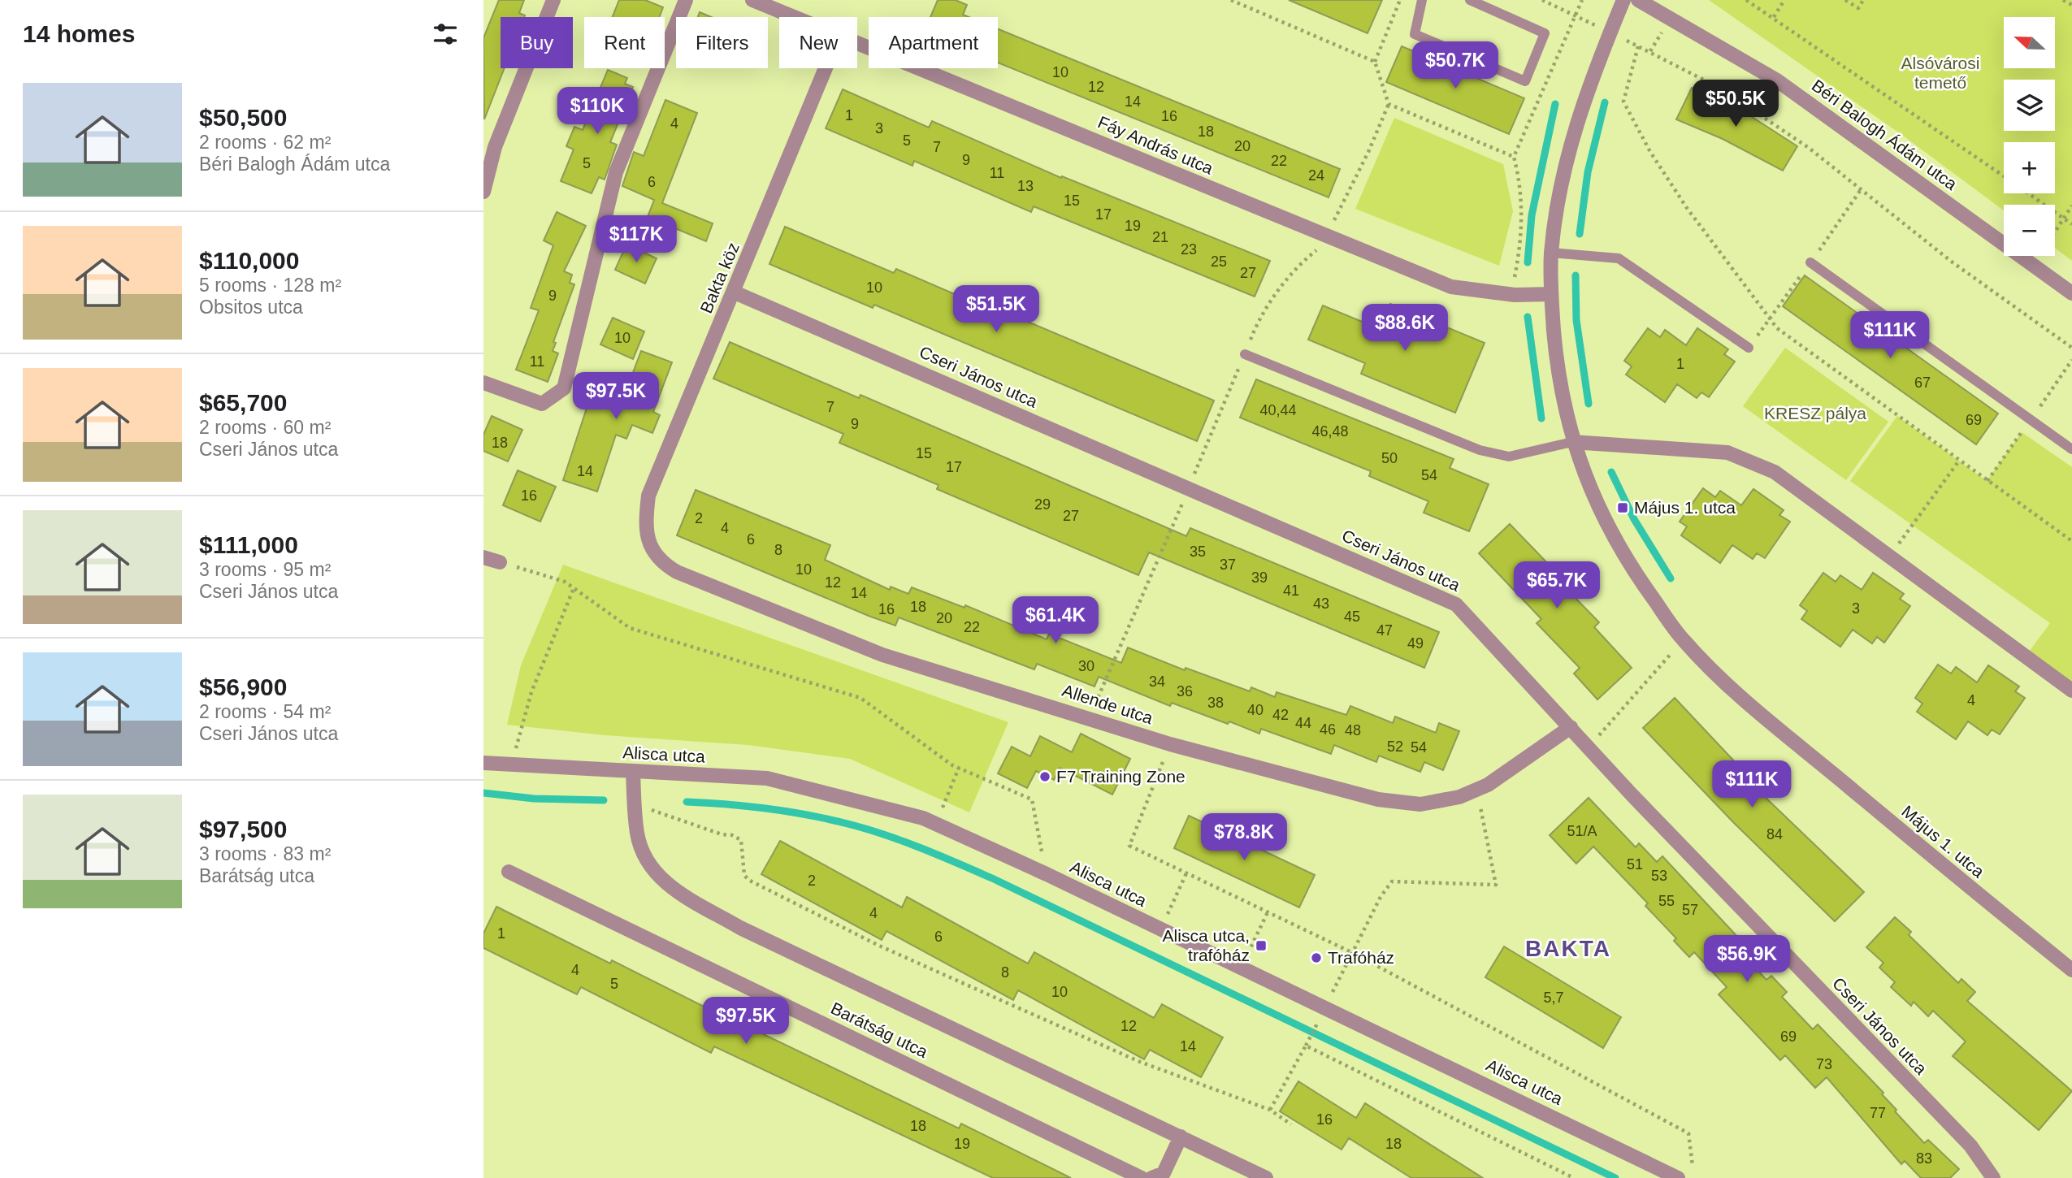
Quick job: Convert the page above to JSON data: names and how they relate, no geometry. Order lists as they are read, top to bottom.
{
  "streets": {
    "street": [
      "Béri Balogh Ádám utca",
      "Fáy András utca",
      "Bakta köz",
      "Cseri János utca",
      "Allende utca",
      "Alisca utca",
      "Május 1. utca",
      "Barátság utca"
    ]
  },
  "crossings": [
    ["Fáy András utca", "Május 1. utca"],
    ["Bakta köz", "Cseri János utca"],
    ["Bakta köz", "Allende utca"],
    ["Cseri János utca", "Allende utca"],
    ["Alisca utca", "Barátság utca"]
  ],
  "districts": ["BAKTA"],
  "parks": ["Alsóvárosi temető", "KRESZ pálya"],
  "places": {
    "transit": ["Május 1. utca", "Alisca utca, trafóház"],
    "other": ["F7 Training Zone", "Trafóház"]
  },
  "house_numbers": [
    "10",
    "12",
    "14",
    "1",
    "16",
    "4",
    "3",
    "18",
    "5",
    "20",
    "7",
    "9",
    "22",
    "5",
    "11",
    "24",
    "6",
    "13",
    "15",
    "17",
    "19",
    "21",
    "23",
    "25",
    "27",
    "10",
    "9",
    "10",
    "11",
    "1",
    "67",
    "7",
    "40,44",
    "69",
    "9",
    "46,48",
    "18",
    "15",
    "50",
    "17",
    "14",
    "54",
    "16",
    "29",
    "27",
    "2",
    "4",
    "6",
    "8",
    "35",
    "37",
    "10",
    "39",
    "12",
    "41",
    "14",
    "43",
    "18",
    "3",
    "16",
    "45",
    "20",
    "22",
    "47",
    "49",
    "30",
    "34",
    "36",
    "4",
    "38",
    "40",
    "42",
    "44",
    "46",
    "48",
    "52",
    "54",
    "51/A",
    "84",
    "51",
    "53",
    "2",
    "55",
    "57",
    "4",
    "1",
    "6",
    "4",
    "8",
    "5",
    "10",
    "5,7",
    "12",
    "69",
    "14",
    "73",
    "77",
    "16",
    "18",
    "19",
    "18",
    "83"
  ],
  "north": "left",
  "page": {
    "heading": "14 homes",
    "map_buttons": ["+", "−"],
    "chip": [
      "Buy",
      "Rent",
      "Filters",
      "New",
      "Apartment"
    ],
    "price": [
      "$50.7K",
      "$50.5K",
      "$110K",
      "$117K",
      "$51.5K",
      "$88.6K",
      "$111K",
      "$97.5K",
      "$65.7K",
      "$61.4K",
      "$111K",
      "$78.8K",
      "$56.9K",
      "$97.5K"
    ],
    "list": [
      {
        "name": "$50,500",
        "note": "2 rooms · 62 m² · Béri Balogh Ádám utca"
      },
      {
        "name": "$110,000",
        "note": "5 rooms · 128 m² · Obsitos utca"
      },
      {
        "name": "$65,700",
        "note": "2 rooms · 60 m² · Cseri János utca"
      },
      {
        "name": "$111,000",
        "note": "3 rooms · 95 m² · Cseri János utca"
      },
      {
        "name": "$56,900",
        "note": "2 rooms · 54 m² · Cseri János utca"
      },
      {
        "name": "$97,500",
        "note": "3 rooms · 83 m² · Barátság utca"
      }
    ]
  }
}
